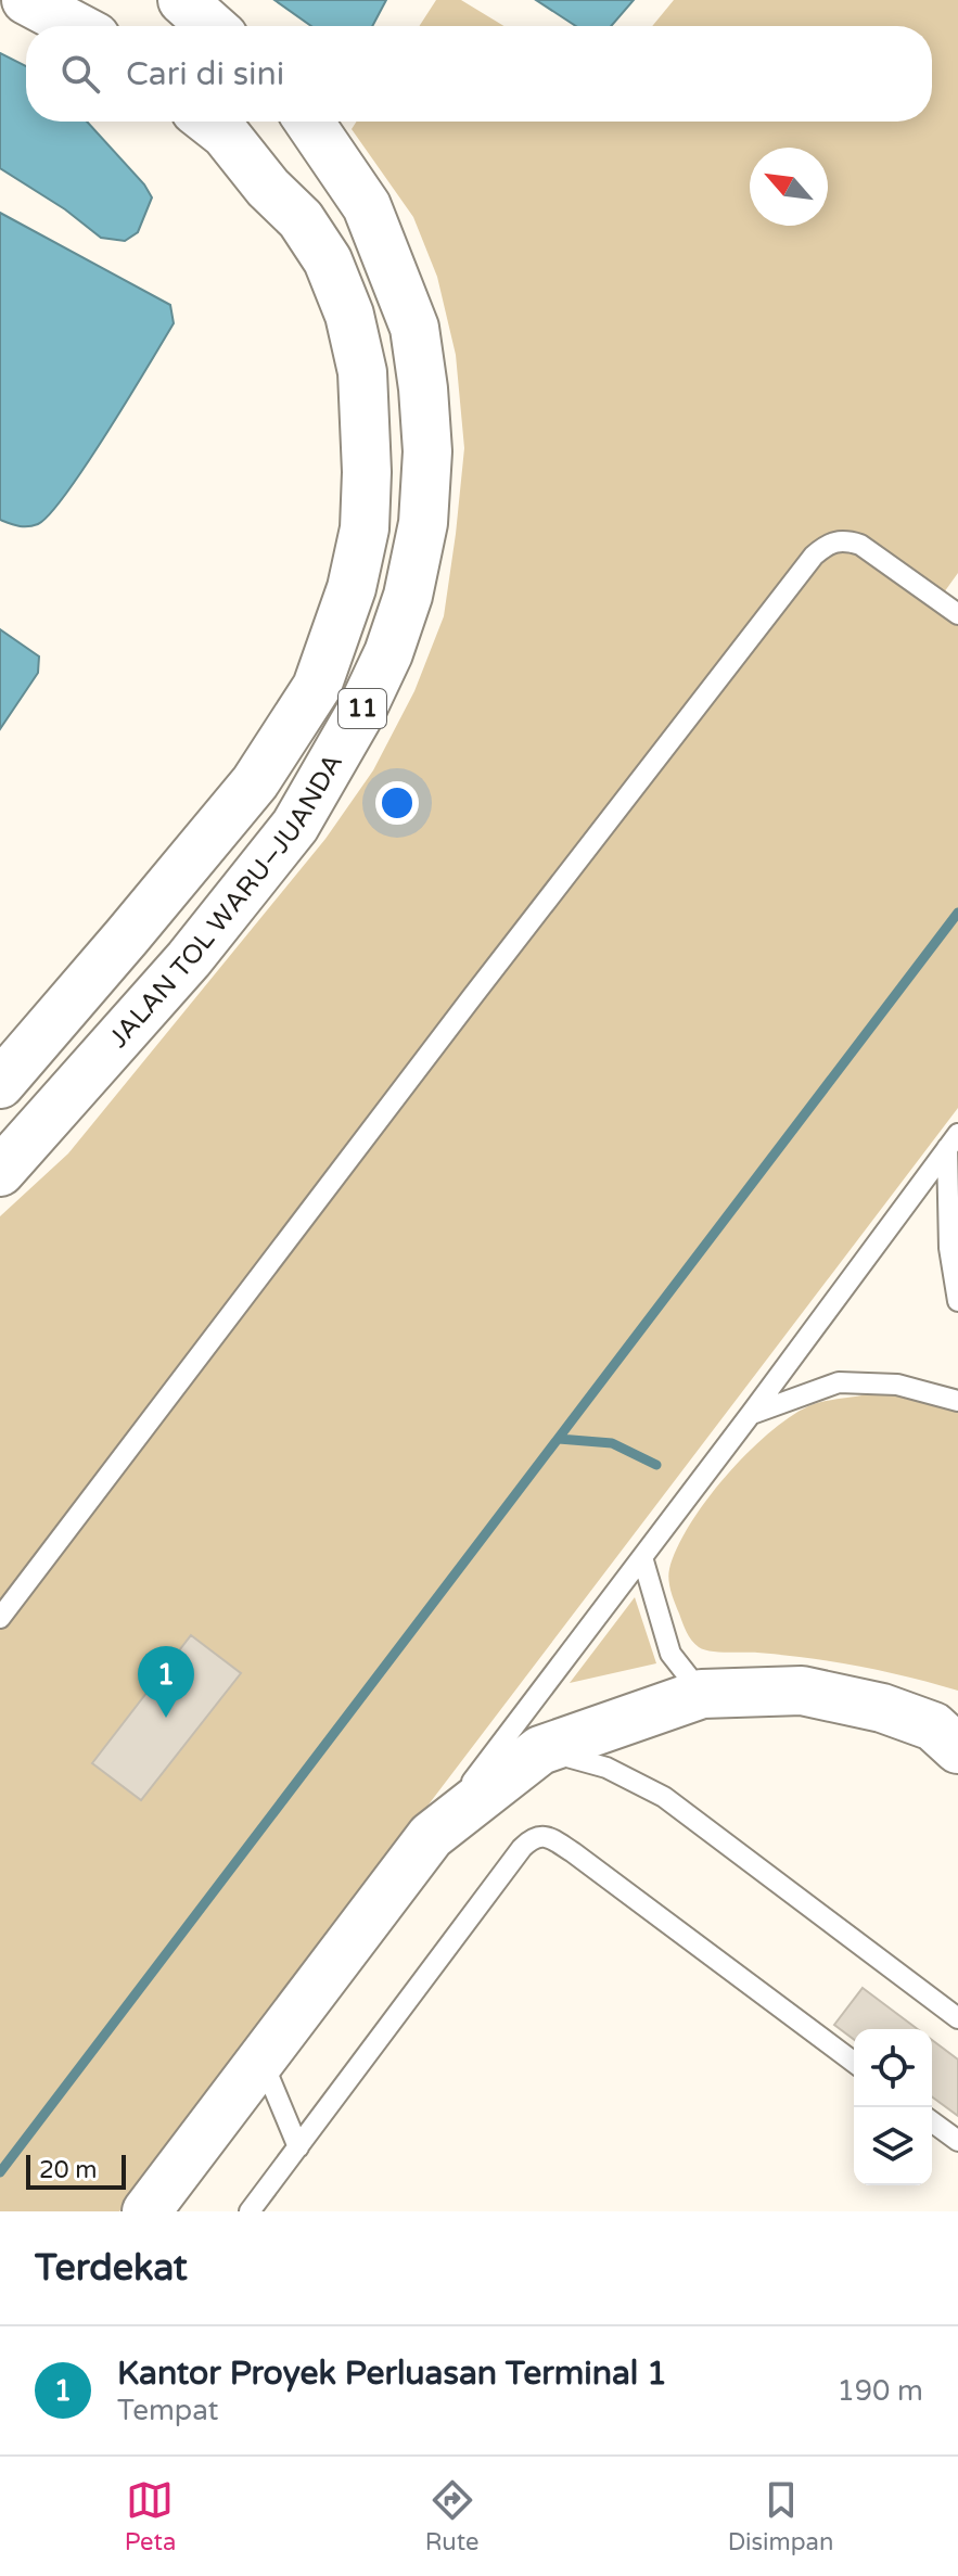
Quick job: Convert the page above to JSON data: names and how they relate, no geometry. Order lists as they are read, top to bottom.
{
  "streets": {
    "main road": ["11", "JALAN TOL WARU–JUANDA"]
  },
  "scale_bar": "20 m",
  "north": "top left",
  "page": {
    "search": "Cari di sini",
    "pins": "1",
    "scale": "20 m",
    "heading": "Terdekat",
    "list": [
      {
        "mark": "1",
        "name": "Kantor Proyek Perluasan Terminal 1",
        "note": "Tempat",
        "value": "190 m"
      }
    ],
    "nav": ["Peta", "Rute", "Disimpan"]
  }
}
